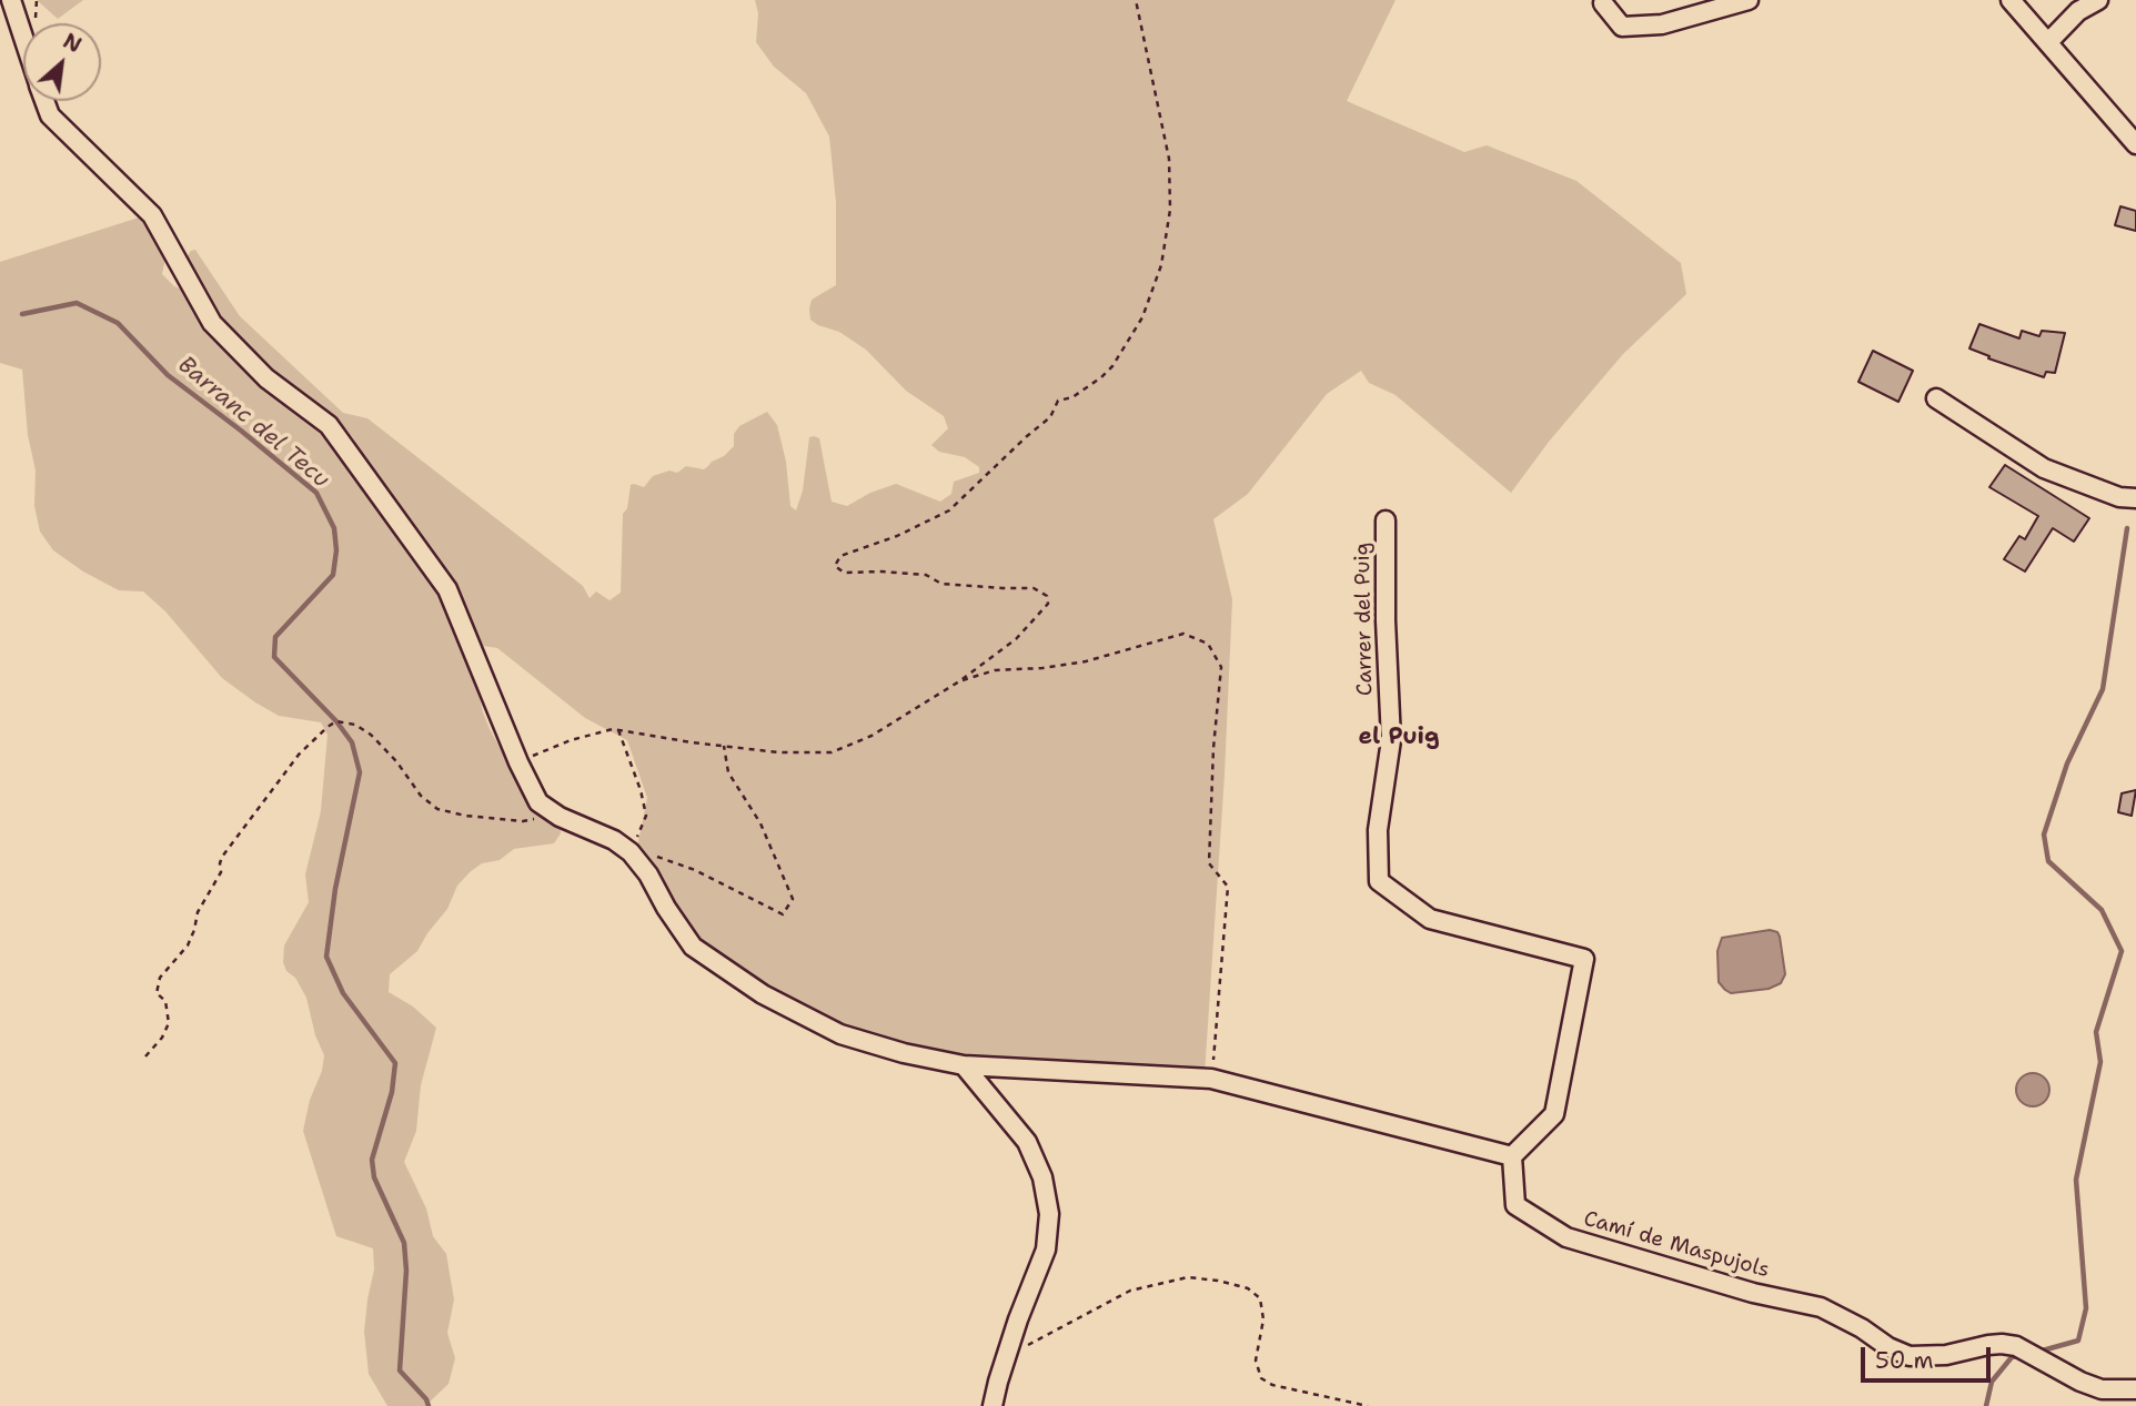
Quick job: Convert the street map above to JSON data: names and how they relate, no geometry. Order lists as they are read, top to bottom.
{
  "streets": {
    "street": ["Carrer del Puig", "Camí de Maspujols"]
  },
  "crossings": [
    ["Carrer del Puig", "Camí de Maspujols"]
  ],
  "districts": ["el Puig"],
  "water": ["Barranc del Tecu"],
  "scale_bar": "50 m",
  "north": "top right"
}
